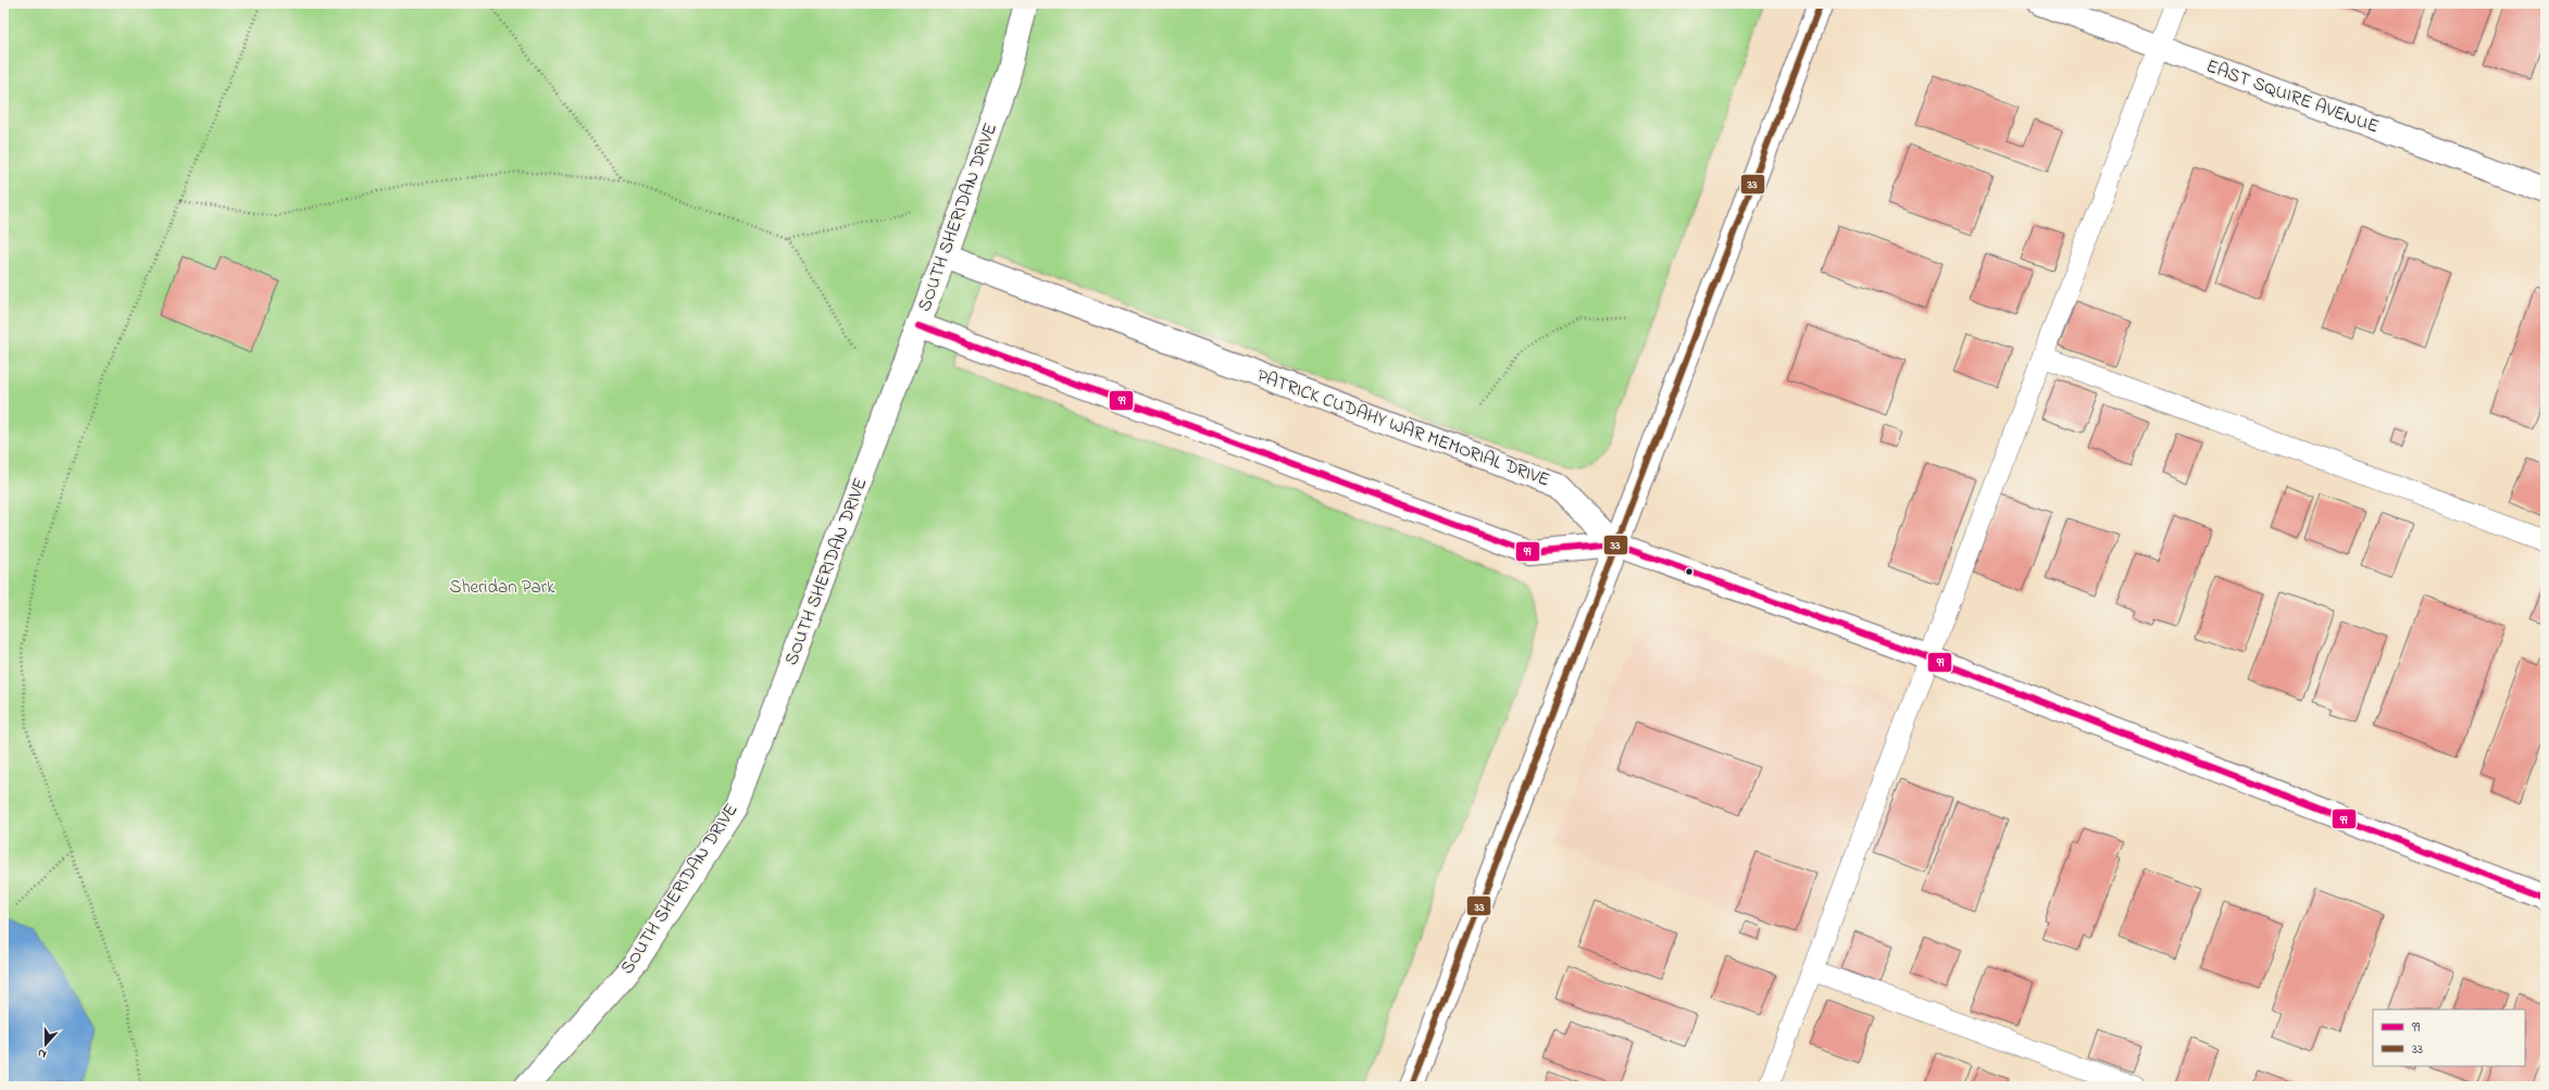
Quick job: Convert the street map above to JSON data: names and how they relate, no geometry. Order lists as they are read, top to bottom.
{
  "streets": {
    "street": ["EAST SQUIRE AVENUE", "SOUTH SHERIDAN DRIVE", "PATRICK CUDAHY WAR MEMORIAL DRIVE"]
  },
  "crossings": [
    ["SOUTH SHERIDAN DRIVE", "PATRICK CUDAHY WAR MEMORIAL DRIVE"]
  ],
  "parks": ["Sheridan Park"],
  "lines": ["transit line 33", "transit line 99"],
  "legend": ["99", "33"],
  "north": "bottom"
}
